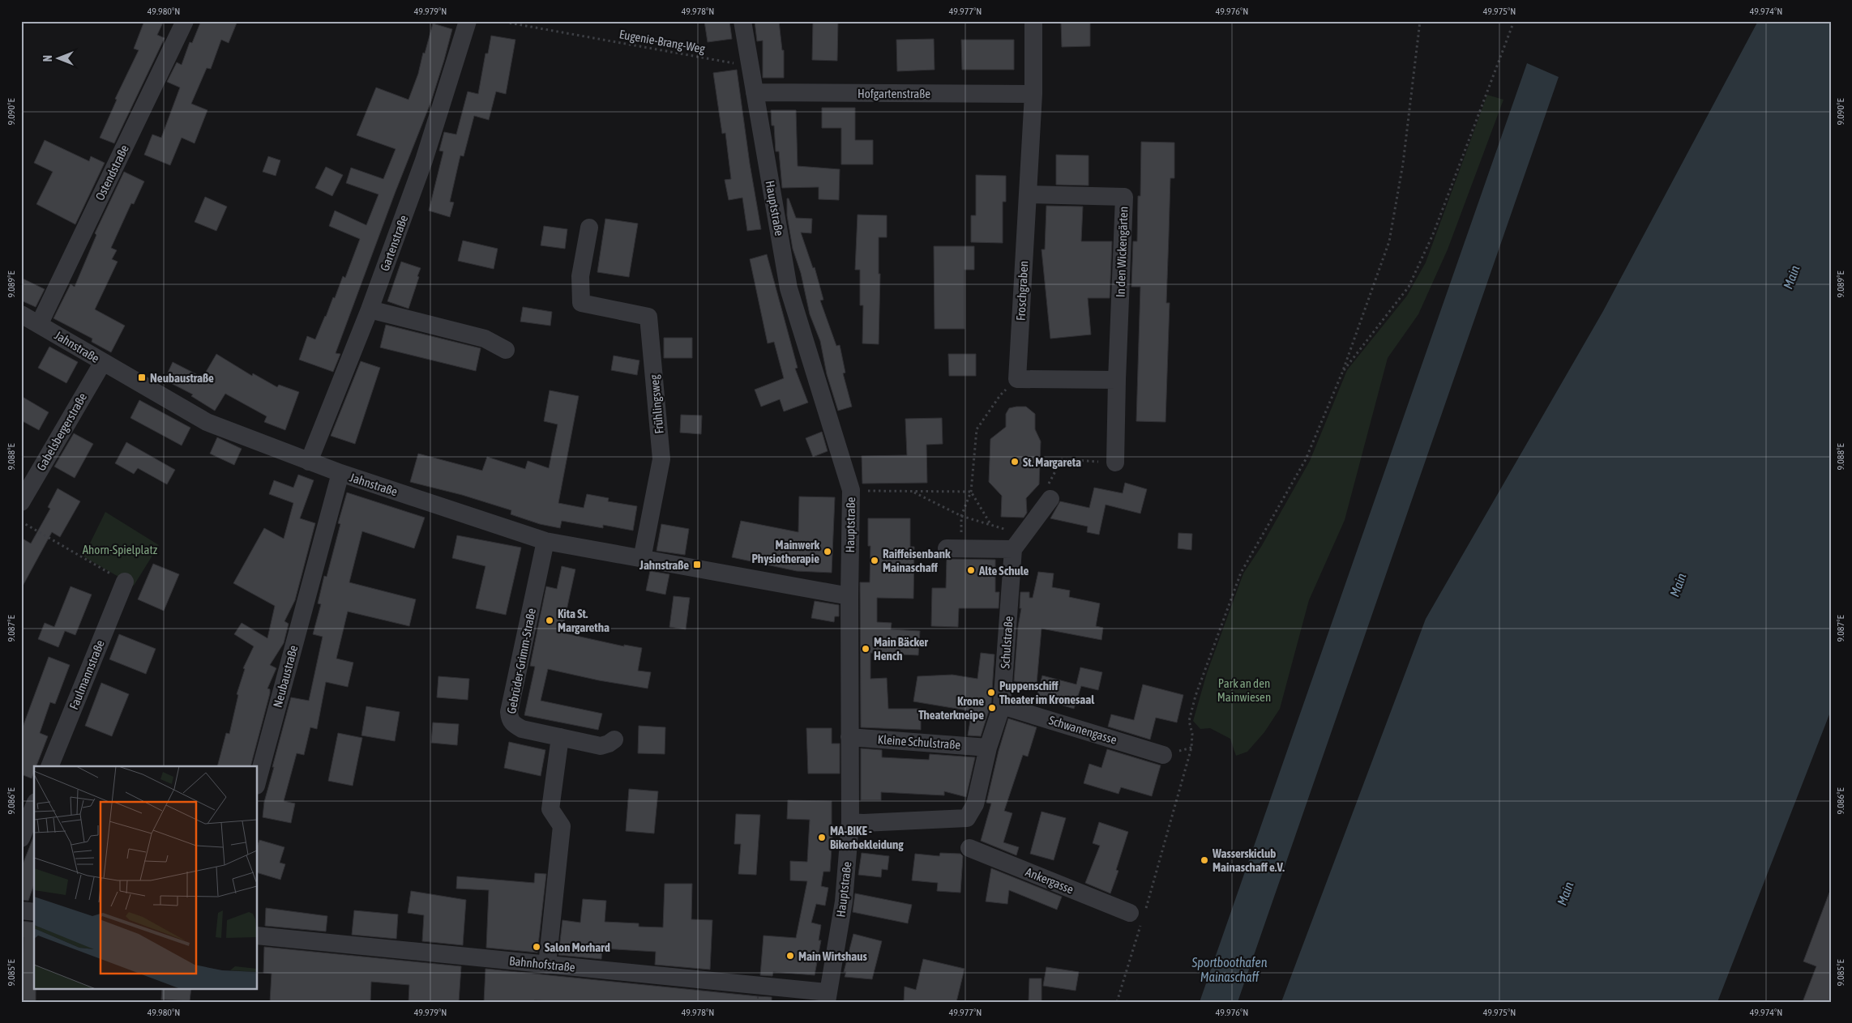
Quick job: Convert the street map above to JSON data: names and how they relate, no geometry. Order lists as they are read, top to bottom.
{
  "streets": {
    "street": [
      "Hofgartenstraße",
      "Ostendstraße",
      "Hauptstraße",
      "Gartenstraße",
      "In den Wickengärten",
      "Froschgraben",
      "Jahnstraße",
      "Frühlingsweg",
      "Gabelsbergerstraße",
      "Schulstraße",
      "Gebrüder-Grimm-Straße",
      "Faulmannstraße",
      "Neubaustraße",
      "Schwanengasse",
      "Kleine Schulstraße",
      "Ankergasse",
      "Bahnhofstraße"
    ],
    "path": ["Eugenie-Brang-Weg"]
  },
  "crossings": [
    ["Eugenie-Brang-Weg", "Hauptstraße"],
    ["Hofgartenstraße", "Hauptstraße"],
    ["Hofgartenstraße", "Froschgraben"],
    ["Ostendstraße", "Jahnstraße"],
    ["Hauptstraße", "Jahnstraße"],
    ["Hauptstraße", "Schulstraße"],
    ["Hauptstraße", "Kleine Schulstraße"],
    ["Hauptstraße", "Bahnhofstraße"],
    ["Gartenstraße", "Jahnstraße"],
    ["In den Wickengärten", "Froschgraben"],
    ["Jahnstraße", "Frühlingsweg"],
    ["Jahnstraße", "Gabelsbergerstraße"],
    ["Jahnstraße", "Gebrüder-Grimm-Straße"],
    ["Jahnstraße", "Neubaustraße"],
    ["Schulstraße", "Schwanengasse"],
    ["Schulstraße", "Kleine Schulstraße"]
  ],
  "water": ["Main", "Sportboothafen Mainaschaff"],
  "parks": ["Ahorn-Spielplatz", "Park an den Mainwiesen"],
  "places": {
    "transit": ["Neubaustraße", "Jahnstraße"],
    "other": [
      "St. Margareta",
      "Mainwerk Physiotherapie",
      "Raiffeisenbank Mainaschaff",
      "Alte Schule",
      "Kita St. Margaretha",
      "Main Bäcker Hench",
      "Puppenschiff Theater im Kronesaal",
      "Krone Theaterkneipe",
      "MA-BIKE - Bikerbekleidung",
      "Wasserskiclub Mainaschaff e.V.",
      "Salon Morhard",
      "Main Wirtshaus"
    ]
  },
  "north": "left",
  "coordinates": [
    "49.980°N",
    "49.979°N",
    "49.978°N",
    "49.977°N",
    "49.976°N",
    "49.975°N",
    "49.974°N",
    "9.090°E",
    "9.089°E",
    "9.088°E",
    "9.087°E",
    "9.086°E",
    "9.085°E"
  ]
}
